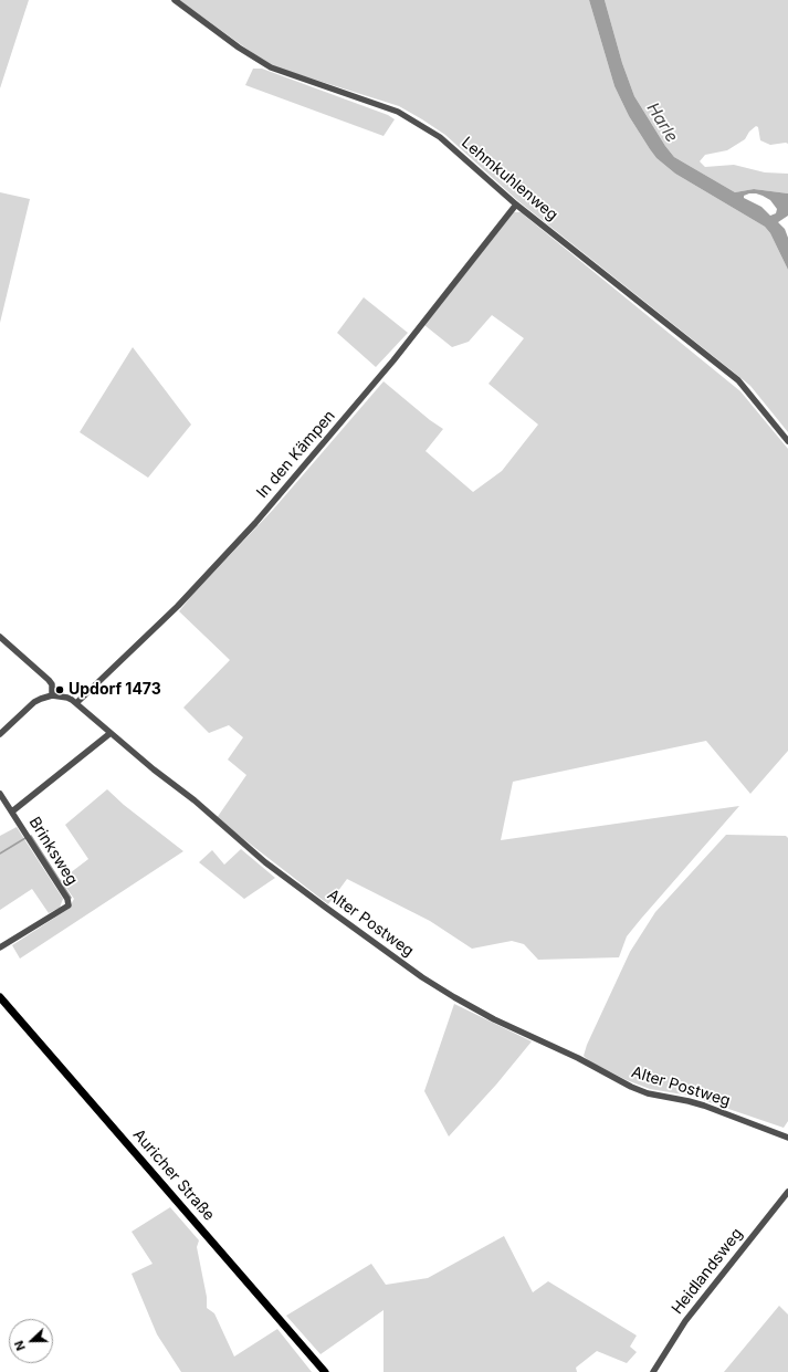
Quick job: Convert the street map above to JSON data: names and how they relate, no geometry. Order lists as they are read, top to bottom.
{
  "streets": {
    "main road": ["Auricher Straße"],
    "street": [
      "Lehmkuhlenweg",
      "In den Kämpen",
      "Brinksweg",
      "Alter Postweg",
      "Heidlandsweg"
    ]
  },
  "crossings": [
    ["Lehmkuhlenweg", "In den Kämpen"],
    ["In den Kämpen", "Alter Postweg"],
    ["Brinksweg", "Alter Postweg"]
  ],
  "water": ["Harle"],
  "places": ["Updorf 1473"],
  "north": "left"
}
